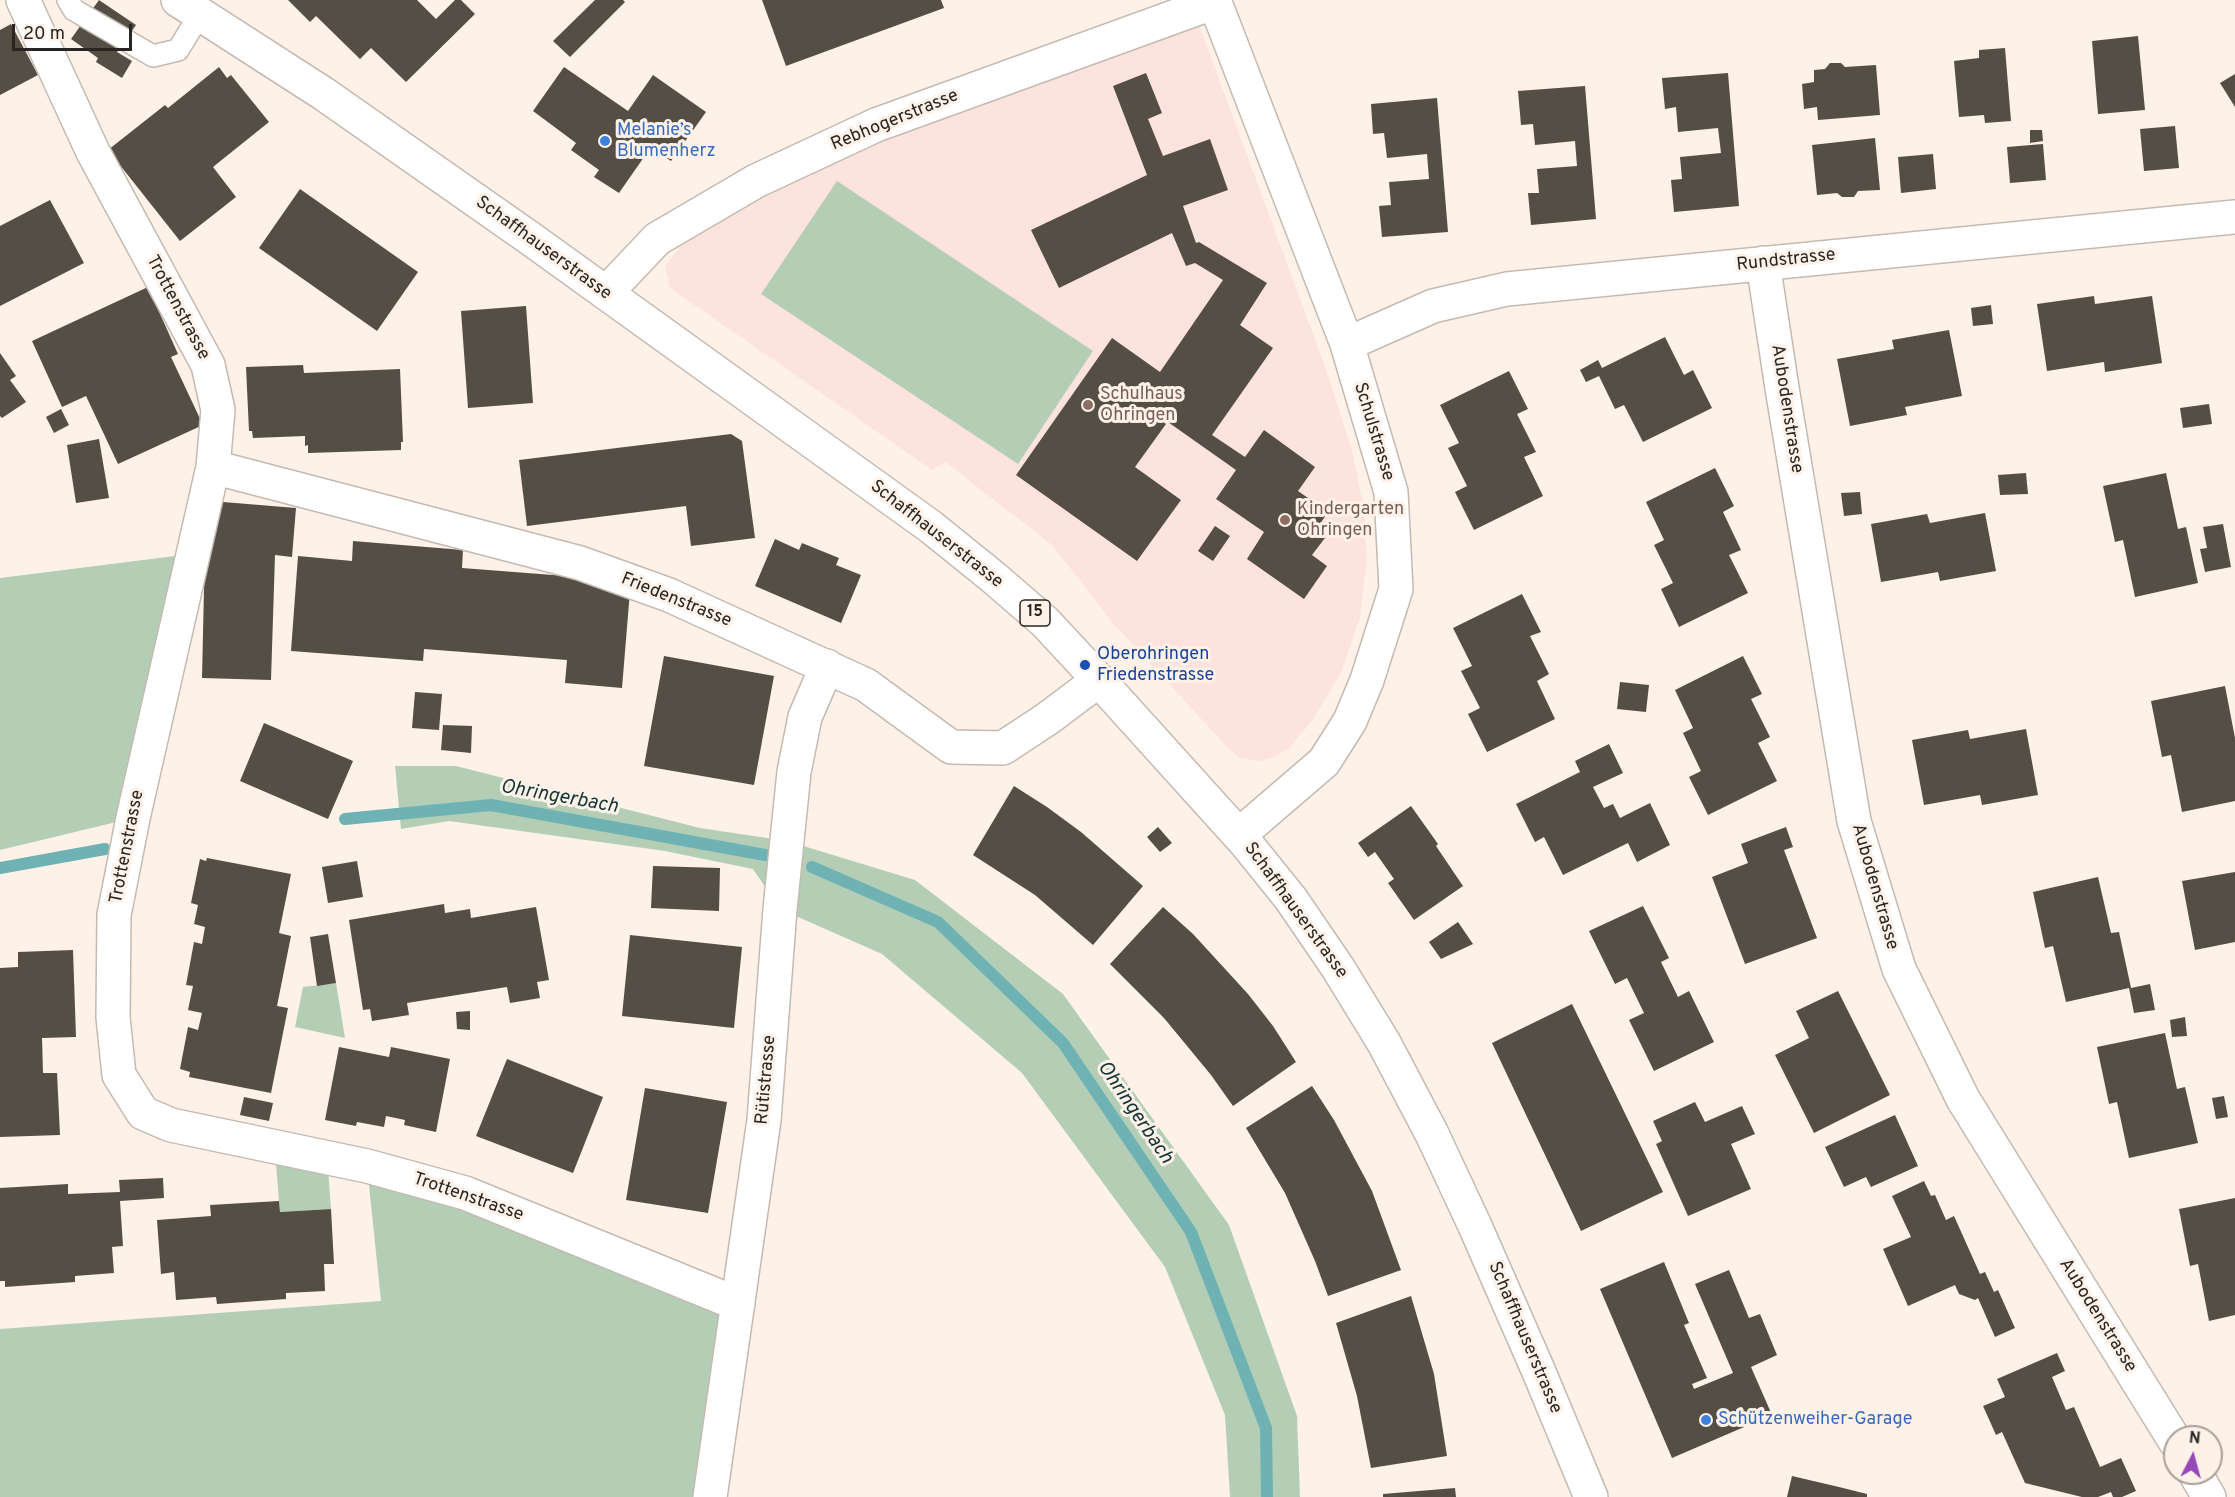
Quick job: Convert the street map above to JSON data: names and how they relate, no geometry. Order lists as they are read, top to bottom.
{
  "streets": {
    "street": [
      "Rebhogerstrasse",
      "Schaffhauserstrasse",
      "Rundstrasse",
      "Trottenstrasse",
      "Aubodenstrasse",
      "Schulstrasse",
      "Friedenstrasse",
      "15",
      "Rütistrasse"
    ]
  },
  "crossings": [
    ["Rebhogerstrasse", "Schaffhauserstrasse"],
    ["Rebhogerstrasse", "Schulstrasse"],
    ["Schaffhauserstrasse", "Schulstrasse"],
    ["Schaffhauserstrasse", "Friedenstrasse"],
    ["Rundstrasse", "Aubodenstrasse"],
    ["Rundstrasse", "Schulstrasse"],
    ["Trottenstrasse", "Friedenstrasse"],
    ["Trottenstrasse", "Rütistrasse"],
    ["Friedenstrasse", "Rütistrasse"]
  ],
  "water": ["Ohringerbach"],
  "places": [
    "Melanie’s Blumenherz",
    "Schulhaus Ohringen",
    "Kindergarten Ohringen",
    "Oberohringen Friedenstrasse",
    "Schützenweiher-Garage"
  ],
  "scale_bar": "20 m",
  "north": "top"
}
